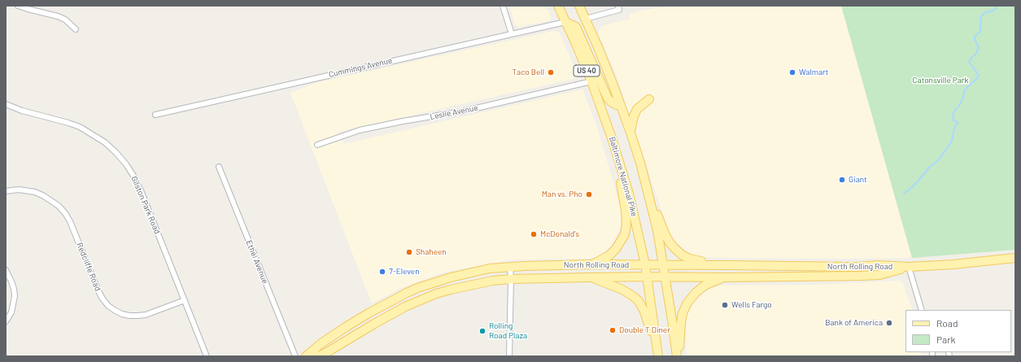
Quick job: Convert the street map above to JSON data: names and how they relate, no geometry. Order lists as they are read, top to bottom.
{
  "streets": {
    "main road": ["US 40", "Baltimore National Pike", "North Rolling Road"],
    "street": [
      "Cummings Avenue",
      "Leslie Avenue",
      "Gilston Park Road",
      "Ethel Avenue",
      "Redcliffe Road"
    ]
  },
  "crossings": [
    ["Cummings Avenue", "Baltimore National Pike"],
    ["US 40", "North Rolling Road"],
    ["Leslie Avenue", "Baltimore National Pike"],
    ["Baltimore National Pike", "North Rolling Road"],
    ["Gilston Park Road", "Redcliffe Road"]
  ],
  "parks": ["Catonsville Park"],
  "places": [
    "Taco Bell",
    "Walmart",
    "Giant",
    "Man vs. Pho",
    "McDonald's",
    "Shaheen",
    "7-Eleven",
    "Wells Fargo",
    "Bank of America",
    "Double T Diner",
    "Rolling Road Plaza"
  ],
  "legend": ["Road", "Park"]
}
